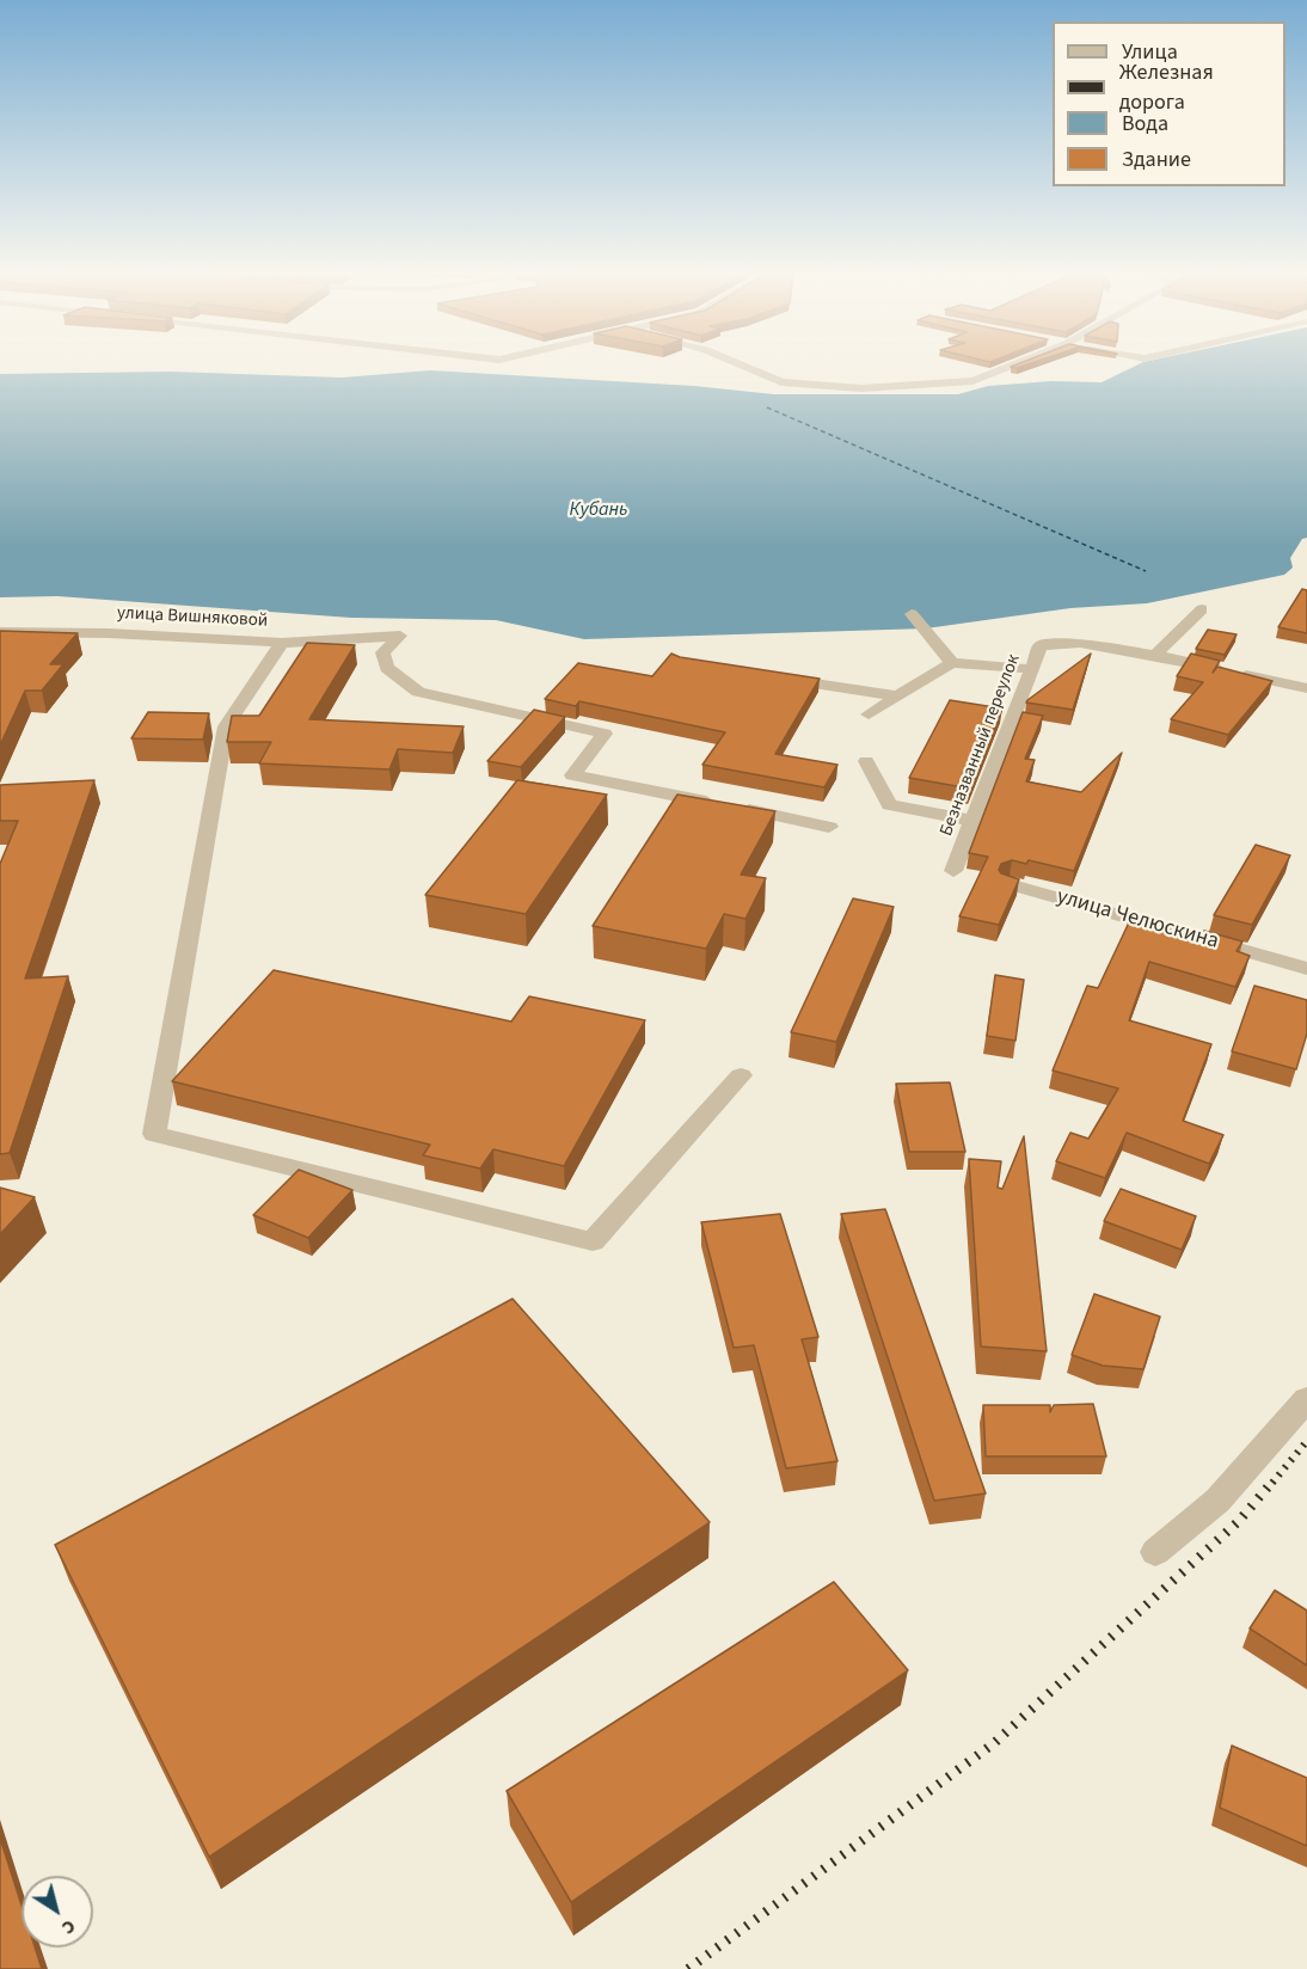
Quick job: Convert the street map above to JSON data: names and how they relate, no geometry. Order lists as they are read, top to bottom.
{
  "streets": {
    "street": ["улица Вишняковой", "Безназванный переулок", "улица Челюскина"]
  },
  "water": ["Кубань"],
  "legend": [
    "Улица",
    "Железная дорога",
    "Вода",
    "Здание"
  ],
  "north": "bottom right"
}
